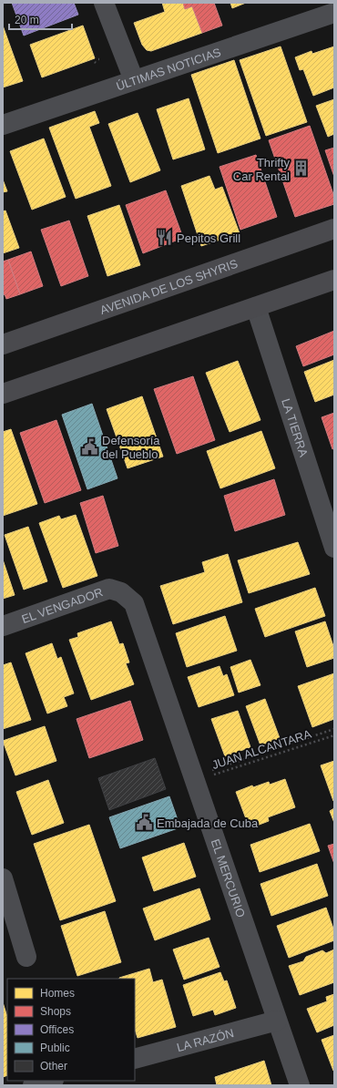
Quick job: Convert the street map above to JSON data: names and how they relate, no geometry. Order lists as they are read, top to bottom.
{
  "streets": {
    "main road": ["AVENIDA DE LOS SHYRIS"],
    "street": [
      "ÚLTIMAS NOTICIAS",
      "LA TIERRA",
      "EL VENGADOR",
      "EL MERCURIO",
      "LA RAZÓN"
    ],
    "path": ["JUAN ALCANTARA"]
  },
  "crossings": [
    ["EL VENGADOR", "EL MERCURIO"],
    ["JUAN ALCANTARA", "EL MERCURIO"],
    ["EL MERCURIO", "LA RAZÓN"]
  ],
  "places": {
    "building": ["Thrifty Car Rental"],
    "restaurant": ["Pepitos Grill"],
    "public building": ["Defensoría del Pueblo", "Embajada de Cuba"]
  },
  "legend": [
    "Homes",
    "Shops",
    "Offices",
    "Public",
    "Other"
  ],
  "scale_bar": "20 m"
}
